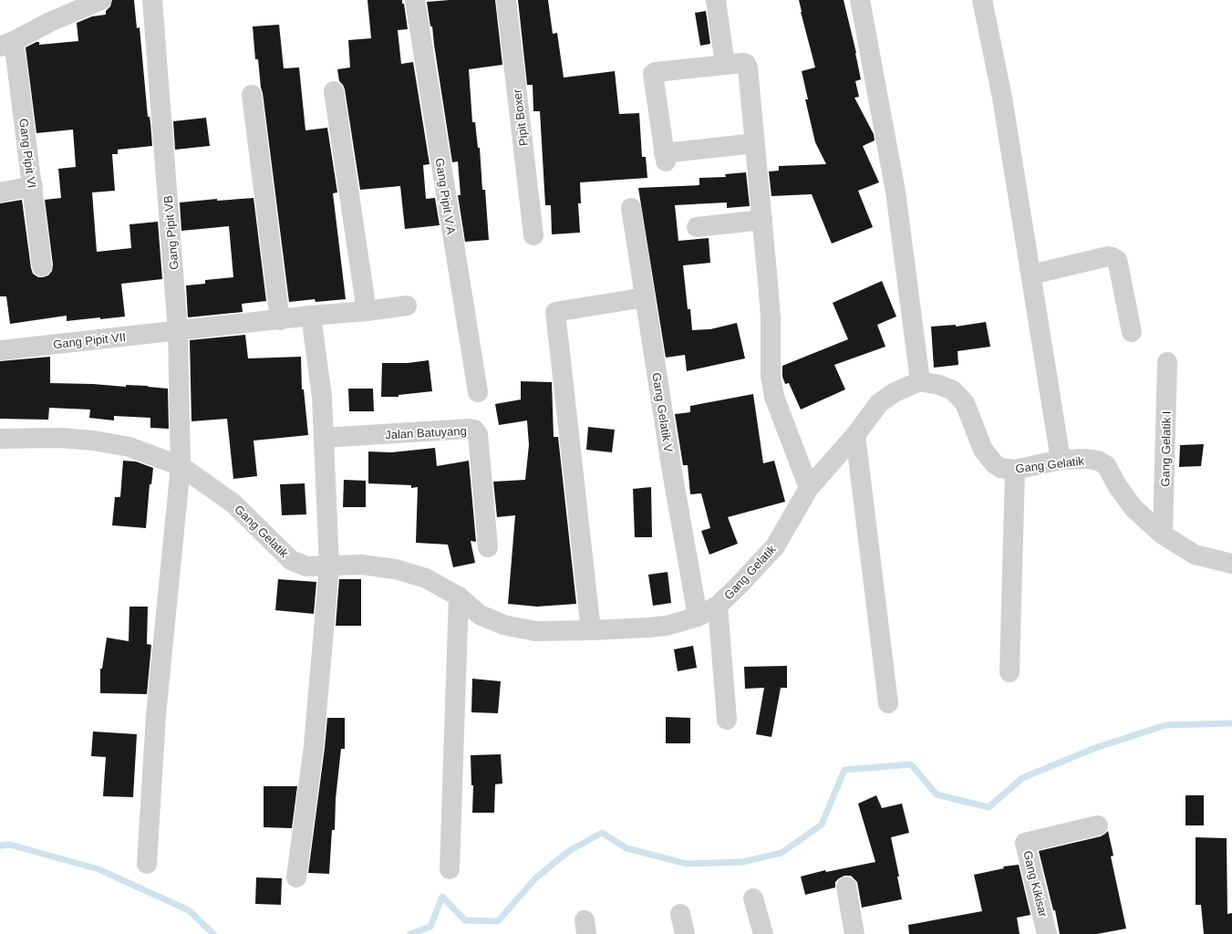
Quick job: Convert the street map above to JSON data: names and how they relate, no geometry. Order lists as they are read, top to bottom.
{
  "streets": {
    "street": [
      "Pipit Boxer",
      "Gang Pipit VI",
      "Gang Pipit V A",
      "Gang Pipit VB",
      "Gang Pipit VII",
      "Gang Gelatik V",
      "Jalan Batuyang",
      "Gang Gelatik I",
      "Gang Gelatik",
      "Gang Kikisar"
    ]
  },
  "crossings": [
    ["Gang Pipit VB", "Gang Pipit VII"],
    ["Gang Pipit VB", "Gang Gelatik"],
    ["Gang Gelatik V", "Gang Gelatik"],
    ["Gang Gelatik I", "Gang Gelatik"]
  ]
}
